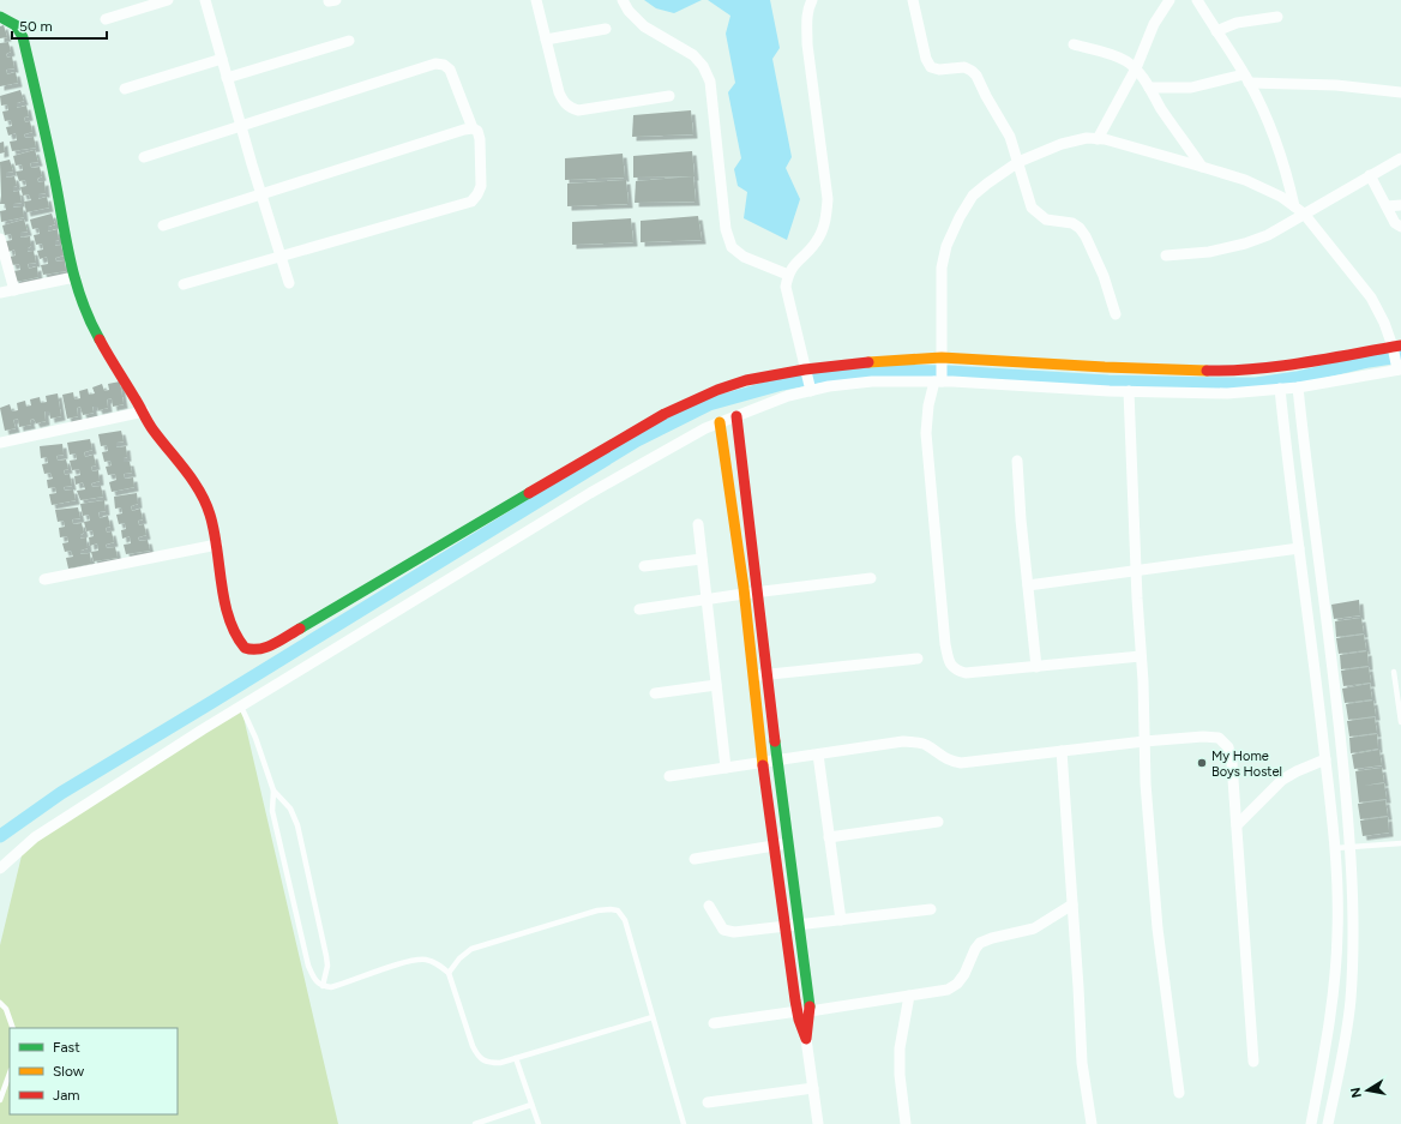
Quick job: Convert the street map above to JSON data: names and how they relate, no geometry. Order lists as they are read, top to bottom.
{
  "places": ["My Home Boys Hostel"],
  "legend": ["Fast", "Slow", "Jam"],
  "scale_bar": "50 m",
  "north": "left"
}
